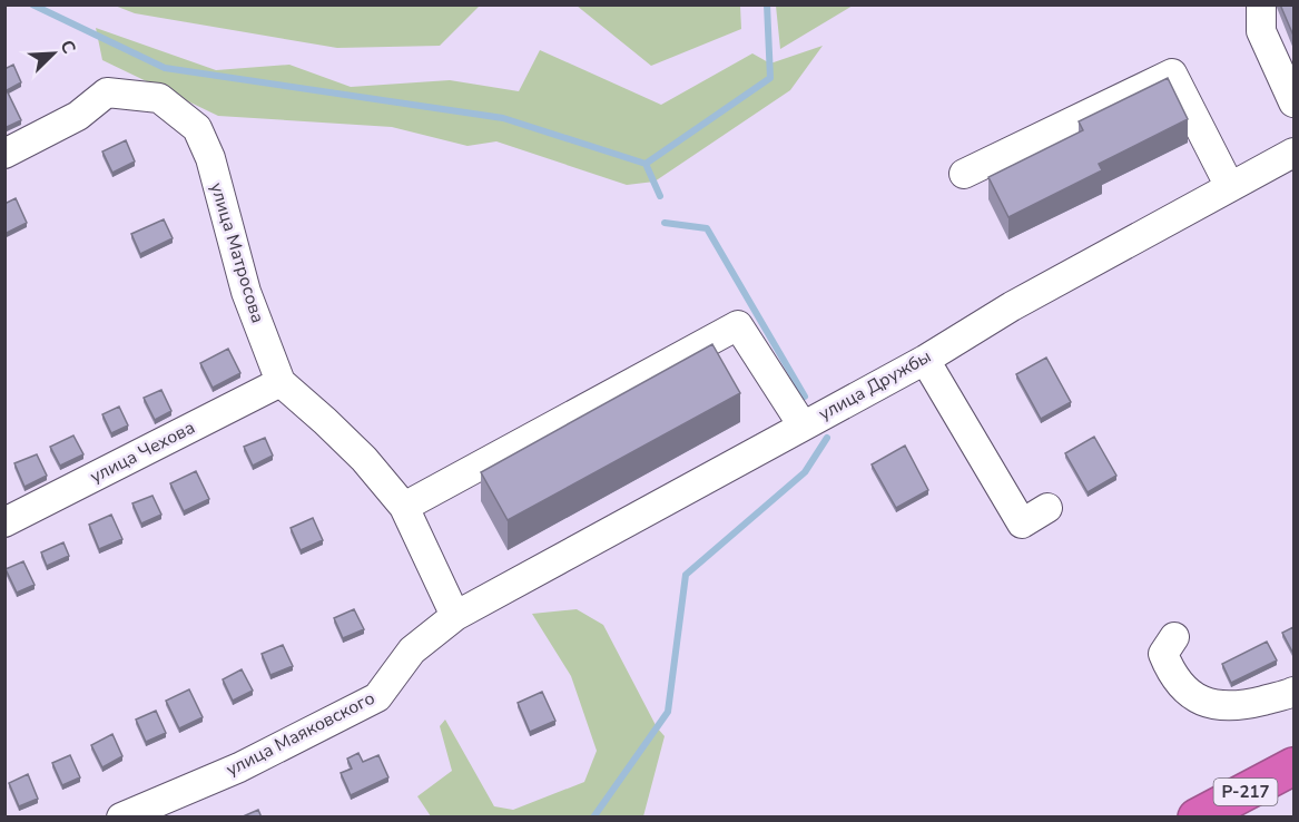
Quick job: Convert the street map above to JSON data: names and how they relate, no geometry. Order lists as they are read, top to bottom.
{
  "streets": {
    "highway": ["Р-217"],
    "street": [
      "улица Матросова",
      "улица Дружбы",
      "улица Чехова",
      "улица Маяковского"
    ]
  },
  "crossings": [
    ["улица Матросова", "улица Дружбы"],
    ["улица Матросова", "улица Чехова"],
    ["улица Матросова", "улица Маяковского"],
    ["улица Дружбы", "улица Маяковского"]
  ],
  "north": "top right"
}
